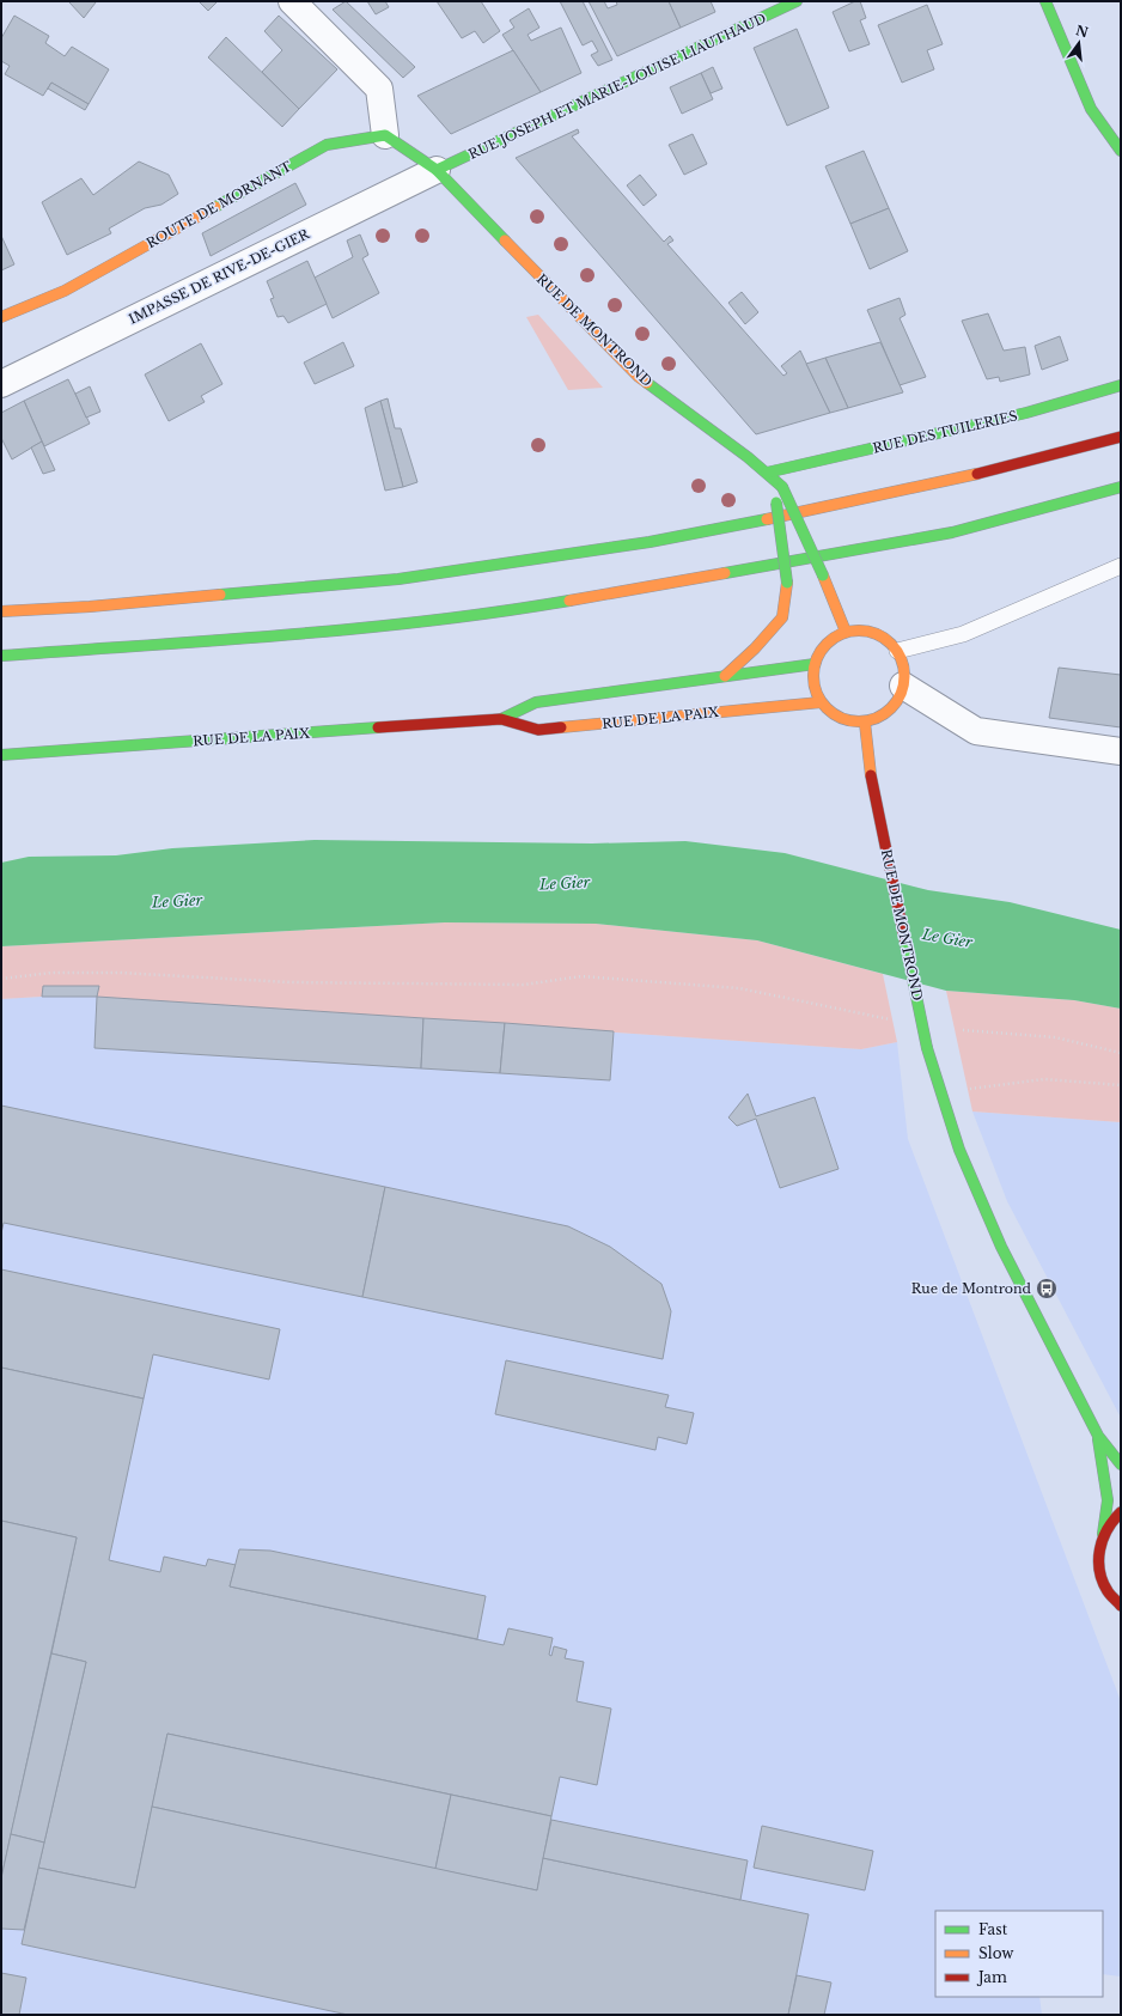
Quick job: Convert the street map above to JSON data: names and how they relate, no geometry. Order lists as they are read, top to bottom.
{
  "streets": {
    "main road": [
      "RUE JOSEPH ET MARIE-LOUISE LIAUTHAUD",
      "ROUTE DE MORNANT",
      "RUE DE MONTROND",
      "RUE DES TUILERIES",
      "RUE DE LA PAIX"
    ],
    "street": ["IMPASSE DE RIVE-DE-GIER"]
  },
  "crossings": [
    ["RUE JOSEPH ET MARIE-LOUISE LIAUTHAUD", "IMPASSE DE RIVE-DE-GIER"],
    ["RUE JOSEPH ET MARIE-LOUISE LIAUTHAUD", "RUE DE MONTROND"],
    ["IMPASSE DE RIVE-DE-GIER", "RUE DE MONTROND"],
    ["RUE DE MONTROND", "RUE DES TUILERIES"],
    ["RUE DE MONTROND", "RUE DE LA PAIX"]
  ],
  "water": ["Le Gier"],
  "places": {
    "bus stop": ["Rue de Montrond"]
  },
  "legend": ["Fast", "Slow", "Jam"],
  "north": "top"
}
